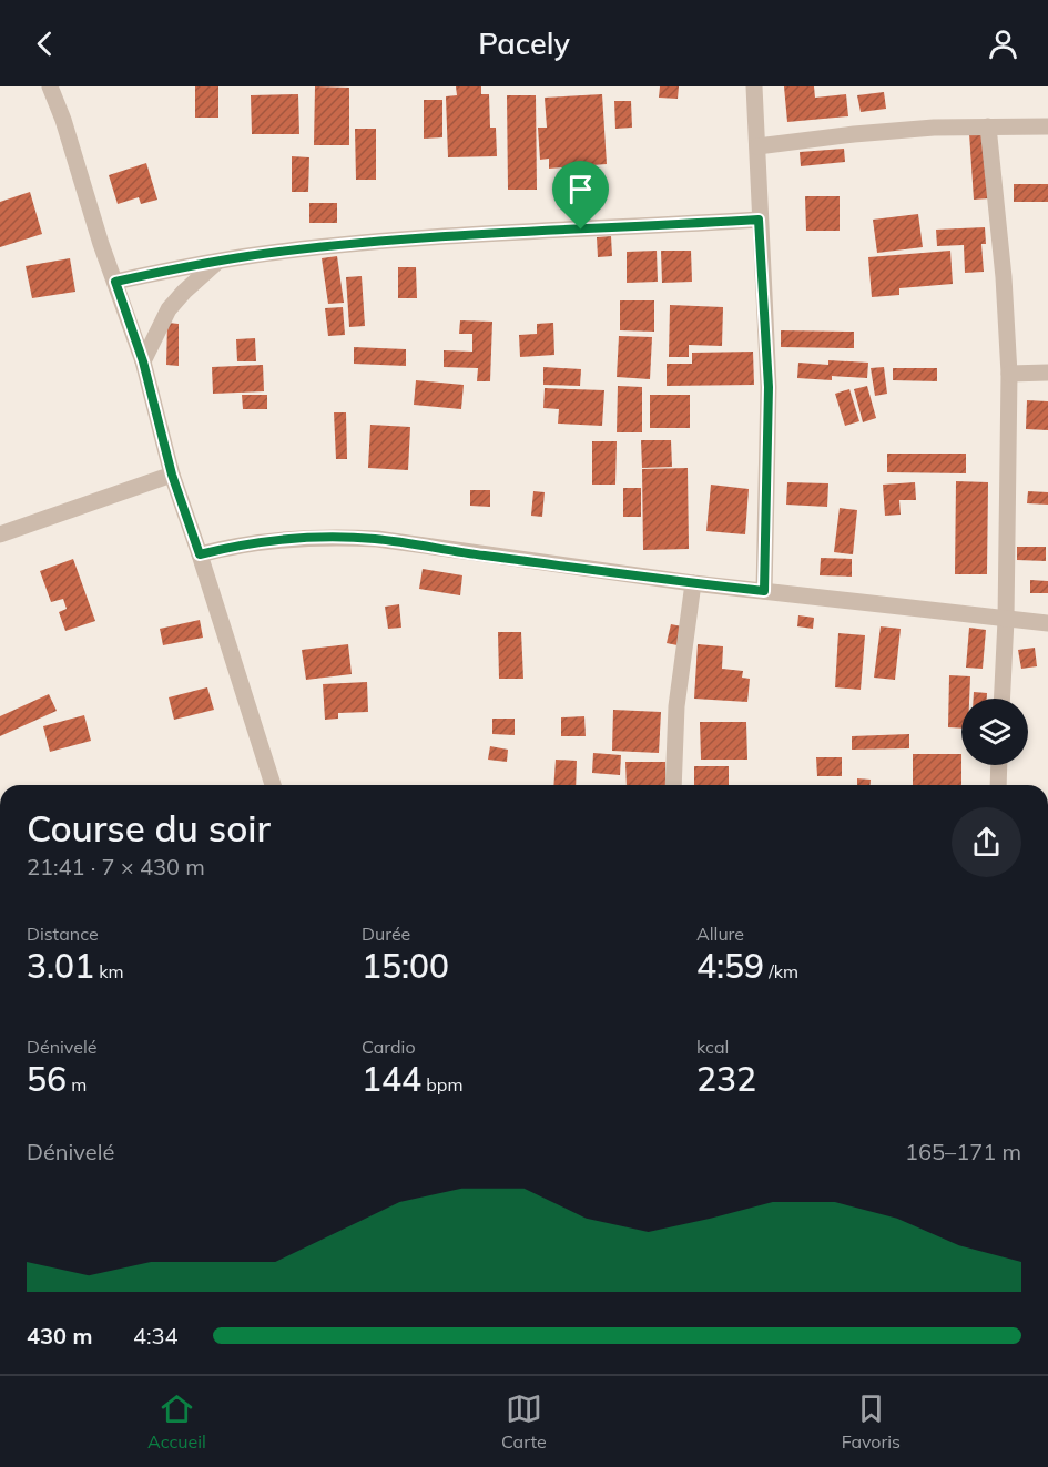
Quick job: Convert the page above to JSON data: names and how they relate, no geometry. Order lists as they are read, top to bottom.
{
  "page": {
    "header": "Pacely",
    "heading": ["Course du soir", "21:41 · 7 × 430 m"],
    "stats": [
      ["Distance", "3.01 km"],
      ["Durée", "15:00"],
      ["Allure", "4:59 /km"],
      ["Dénivelé", "56 m"],
      ["Cardio", "144 bpm"],
      ["kcal", "232"]
    ],
    "chart": ["Dénivelé", "165–171 m"],
    "list": [
      {
        "name": "430 m",
        "note": "4:34"
      }
    ],
    "tabs": ["Accueil", "Carte", "Favoris"]
  }
}
